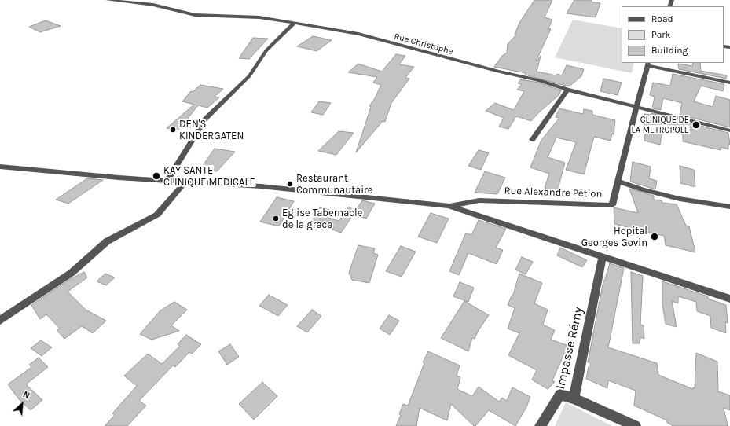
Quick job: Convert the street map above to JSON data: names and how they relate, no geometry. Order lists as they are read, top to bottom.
{
  "streets": {
    "street": ["Rue Christophe", "Rue Alexandre Pétion", "Impasse Rémy"]
  },
  "places": [
    "CLINIQUE DE LA METROPOLE",
    "DEN'S KINDERGATEN",
    "KAY SANTE CLINIQUE MEDICALE",
    "Restaurant Communautaire",
    "Eglise Tabernacle de la grace",
    "Hopital Georges Govin"
  ],
  "legend": ["Road", "Park", "Building"],
  "north": "top right"
}
